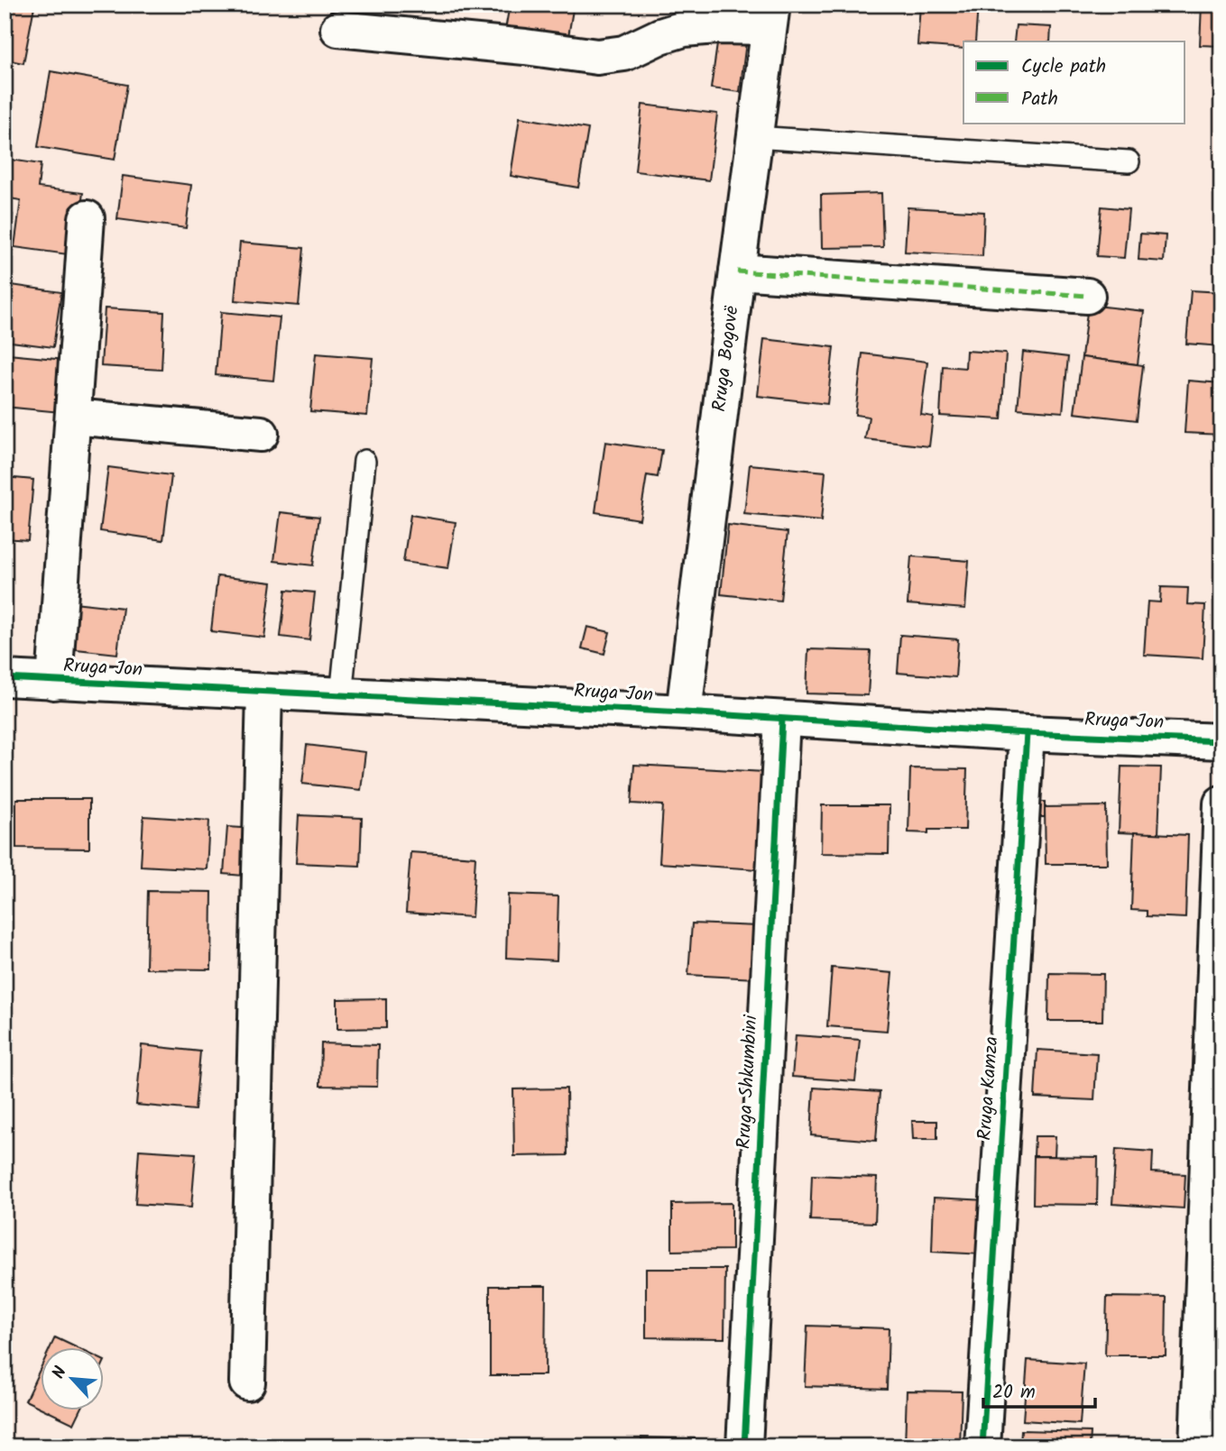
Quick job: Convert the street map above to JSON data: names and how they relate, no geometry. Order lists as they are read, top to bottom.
{
  "streets": {
    "street": [
      "Rruga Bogovë",
      "Rruga Jon",
      "Rruga Shkumbini",
      "Rruga Kamza"
    ]
  },
  "crossings": [
    ["Rruga Bogovë", "Rruga Jon"],
    ["Rruga Jon", "Rruga Shkumbini"],
    ["Rruga Jon", "Rruga Kamza"]
  ],
  "legend": ["Cycle path", "Path"],
  "scale_bar": "20 m",
  "north": "top left"
}
